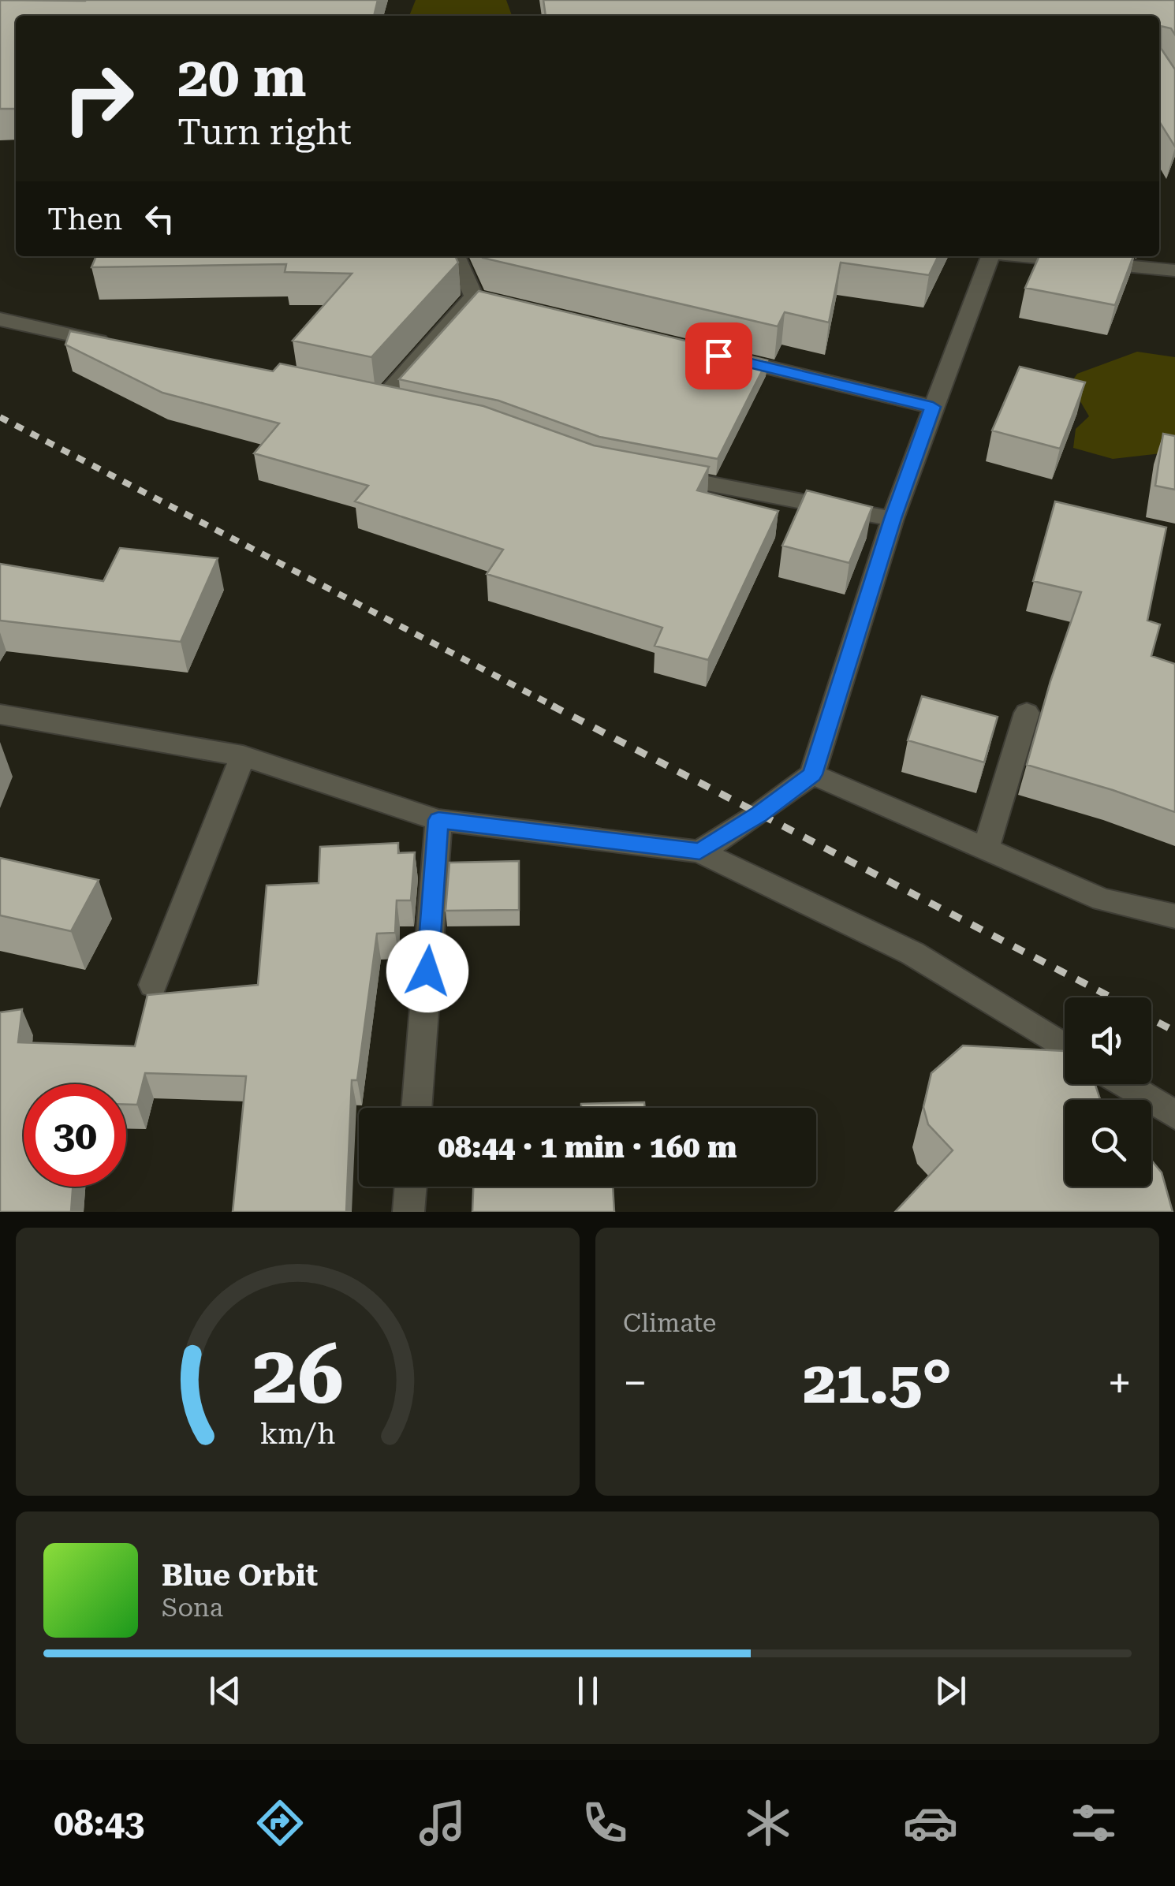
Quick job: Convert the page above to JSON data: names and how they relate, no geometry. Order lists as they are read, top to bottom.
{
  "page": {
    "turn": ["20 m", "Turn right"],
    "then": "Then",
    "limit": "30",
    "trip": "08:44 · 1 min · 160 m",
    "tile": "Climate",
    "heat": ["−", "21.5°", "+"],
    "song": ["Blue Orbit", "Sona"],
    "tabs": "08:43",
    "gauge": ["26", "km/h"]
  }
}
